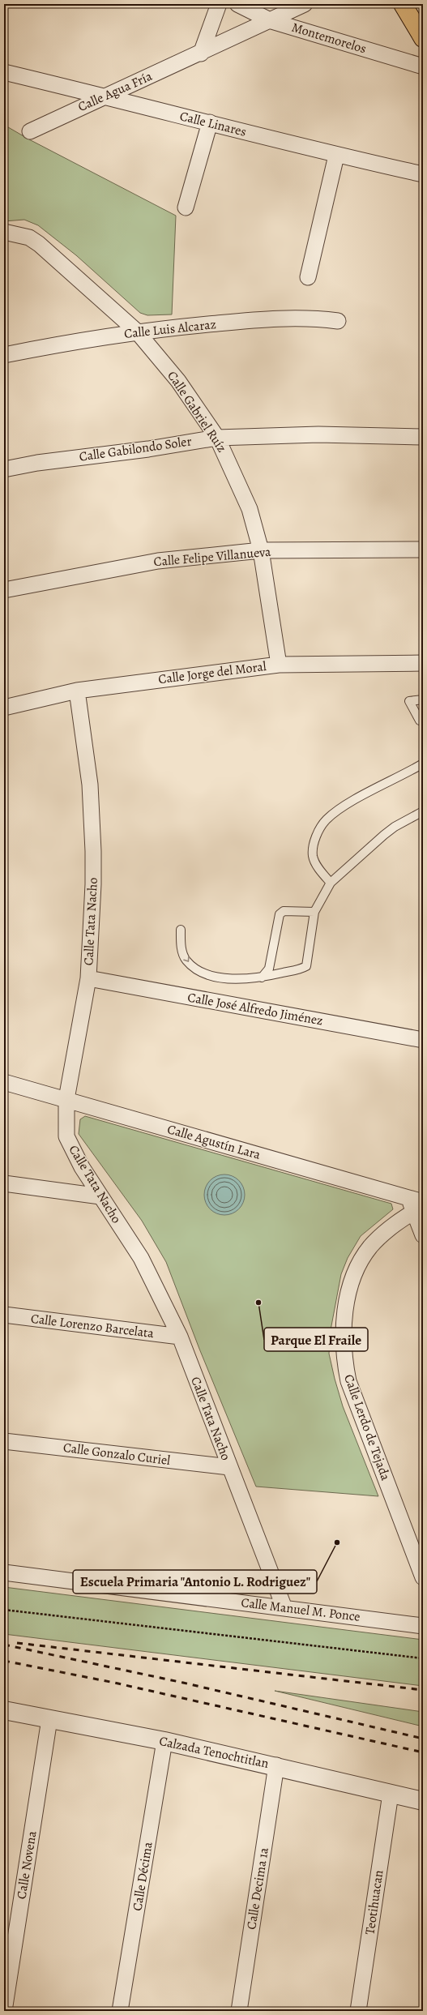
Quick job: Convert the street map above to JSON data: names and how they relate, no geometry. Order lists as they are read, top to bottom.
{
  "streets": {
    "street": [
      "Montemorelos",
      "Calle Agua Fría",
      "Calle Linares",
      "Calle Luis Alcaraz",
      "Calle Gabriel Ruíz",
      "Calle Gabilondo Soler",
      "Calle Felipe Villanueva",
      "Calle Jorge del Moral",
      "Calle Tata Nacho",
      "Calle José Alfredo Jiménez",
      "Calle Agustín Lara",
      "Calle Lorenzo Barcelata",
      "Calle Lerdo de Tejada",
      "Calle Gonzalo Curiel",
      "Calle Manuel M. Ponce",
      "Calzada Tenochtitlan",
      "Calle Novena",
      "Calle Décima",
      "Calle Decima 1a",
      "Teotihuacan"
    ]
  },
  "crossings": [
    ["Montemorelos", "Calle Agua Fría"],
    ["Calle Agua Fría", "Calle Linares"],
    ["Calle Luis Alcaraz", "Calle Gabriel Ruíz"],
    ["Calle Gabriel Ruíz", "Calle Gabilondo Soler"],
    ["Calle Gabriel Ruíz", "Calle Felipe Villanueva"],
    ["Calle Gabriel Ruíz", "Calle Jorge del Moral"],
    ["Calle Jorge del Moral", "Calle Tata Nacho"],
    ["Calle Tata Nacho", "Calle José Alfredo Jiménez"],
    ["Calle Tata Nacho", "Calle Agustín Lara"],
    ["Calle Tata Nacho", "Calle Lorenzo Barcelata"],
    ["Calle Tata Nacho", "Calle Gonzalo Curiel"],
    ["Calle Tata Nacho", "Calle Manuel M. Ponce"],
    ["Calle Agustín Lara", "Calle Lerdo de Tejada"],
    ["Calzada Tenochtitlan", "Calle Novena"],
    ["Calzada Tenochtitlan", "Calle Décima"],
    ["Calzada Tenochtitlan", "Calle Decima 1a"],
    ["Calzada Tenochtitlan", "Teotihuacan"]
  ],
  "places": ["Parque El Fraile", "Escuela Primaria \"Antonio L. Rodriguez\""]
}
